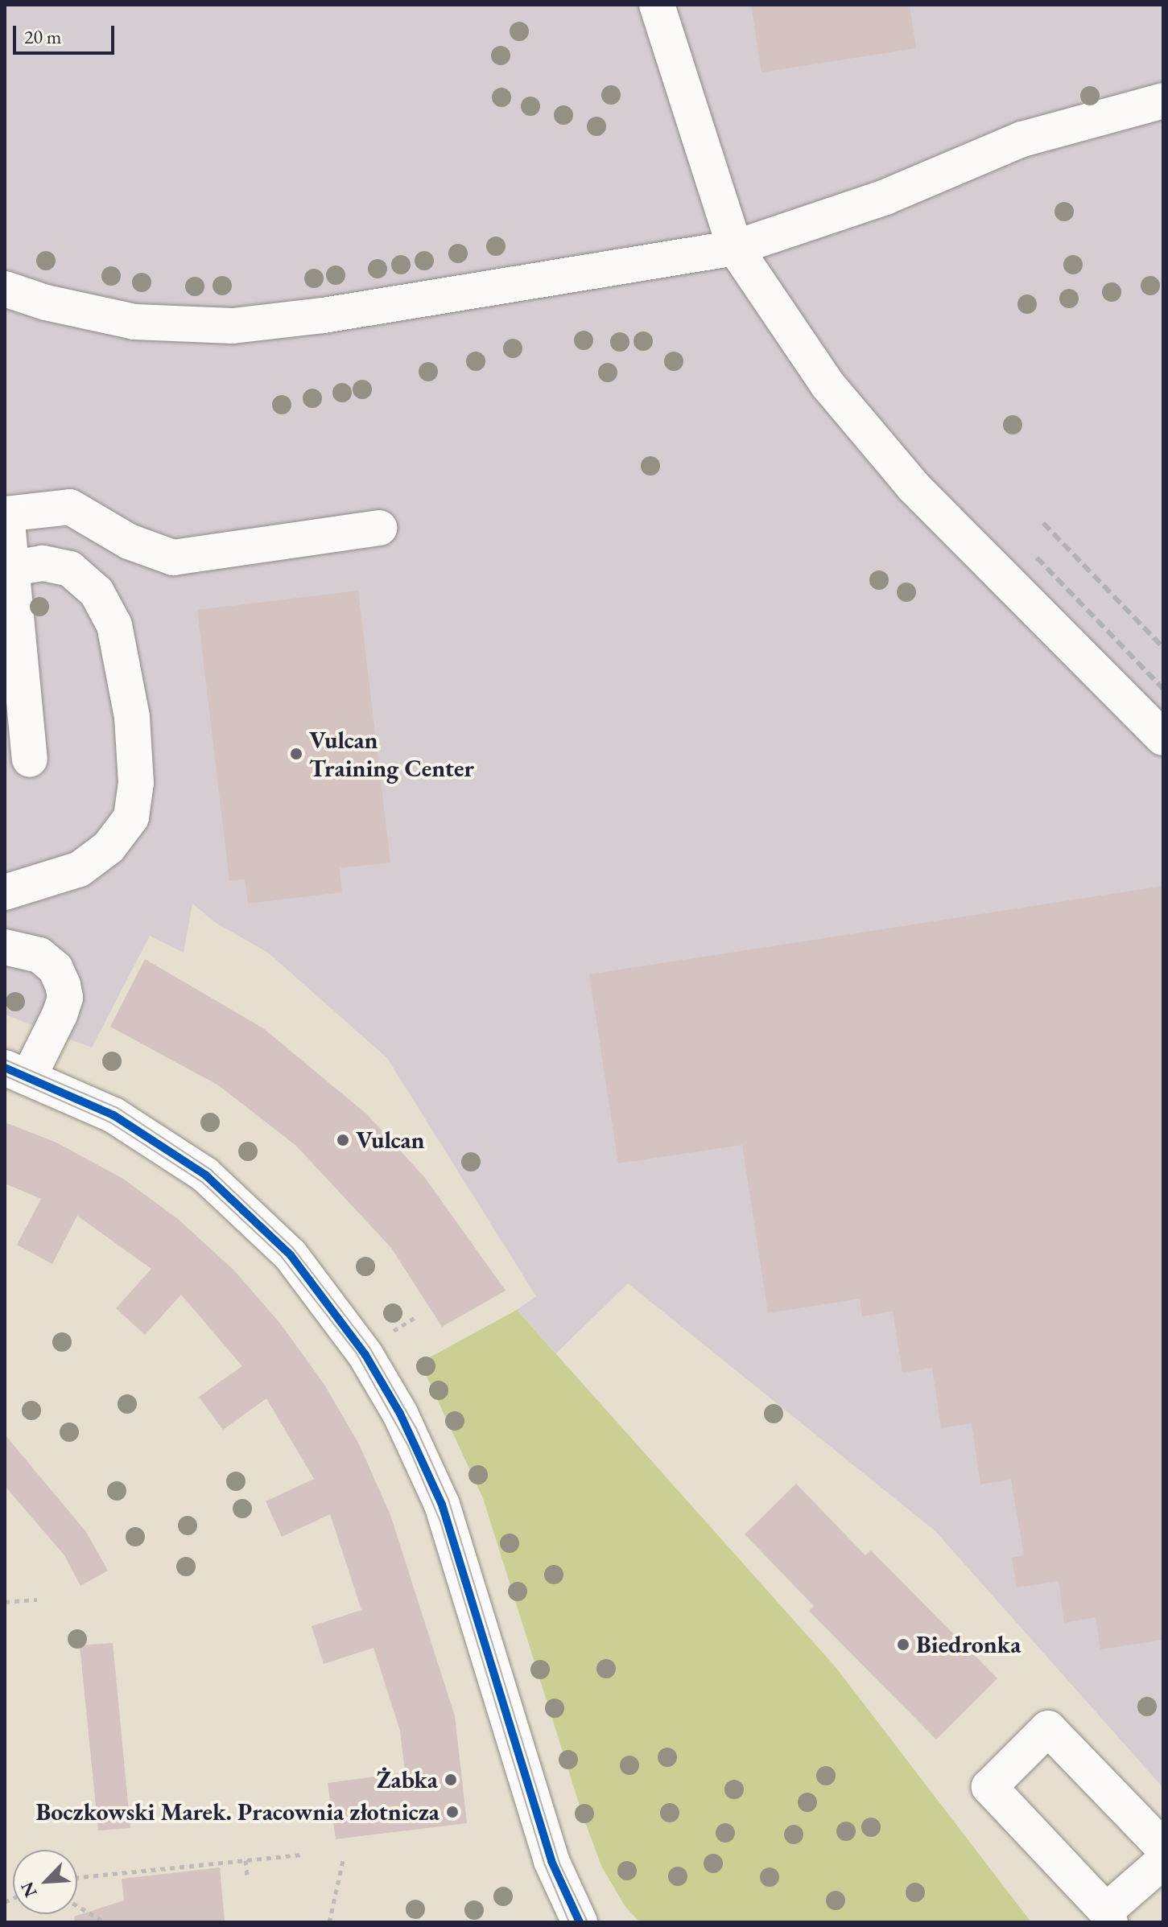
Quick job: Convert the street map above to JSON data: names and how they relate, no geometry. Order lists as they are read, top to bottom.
{
  "places": [
    "Vulcan Training Center",
    "Vulcan",
    "Biedronka",
    "Żabka",
    "Boczkowski Marek. Pracownia złotnicza"
  ],
  "scale_bar": "20 m",
  "north": "bottom left"
}
